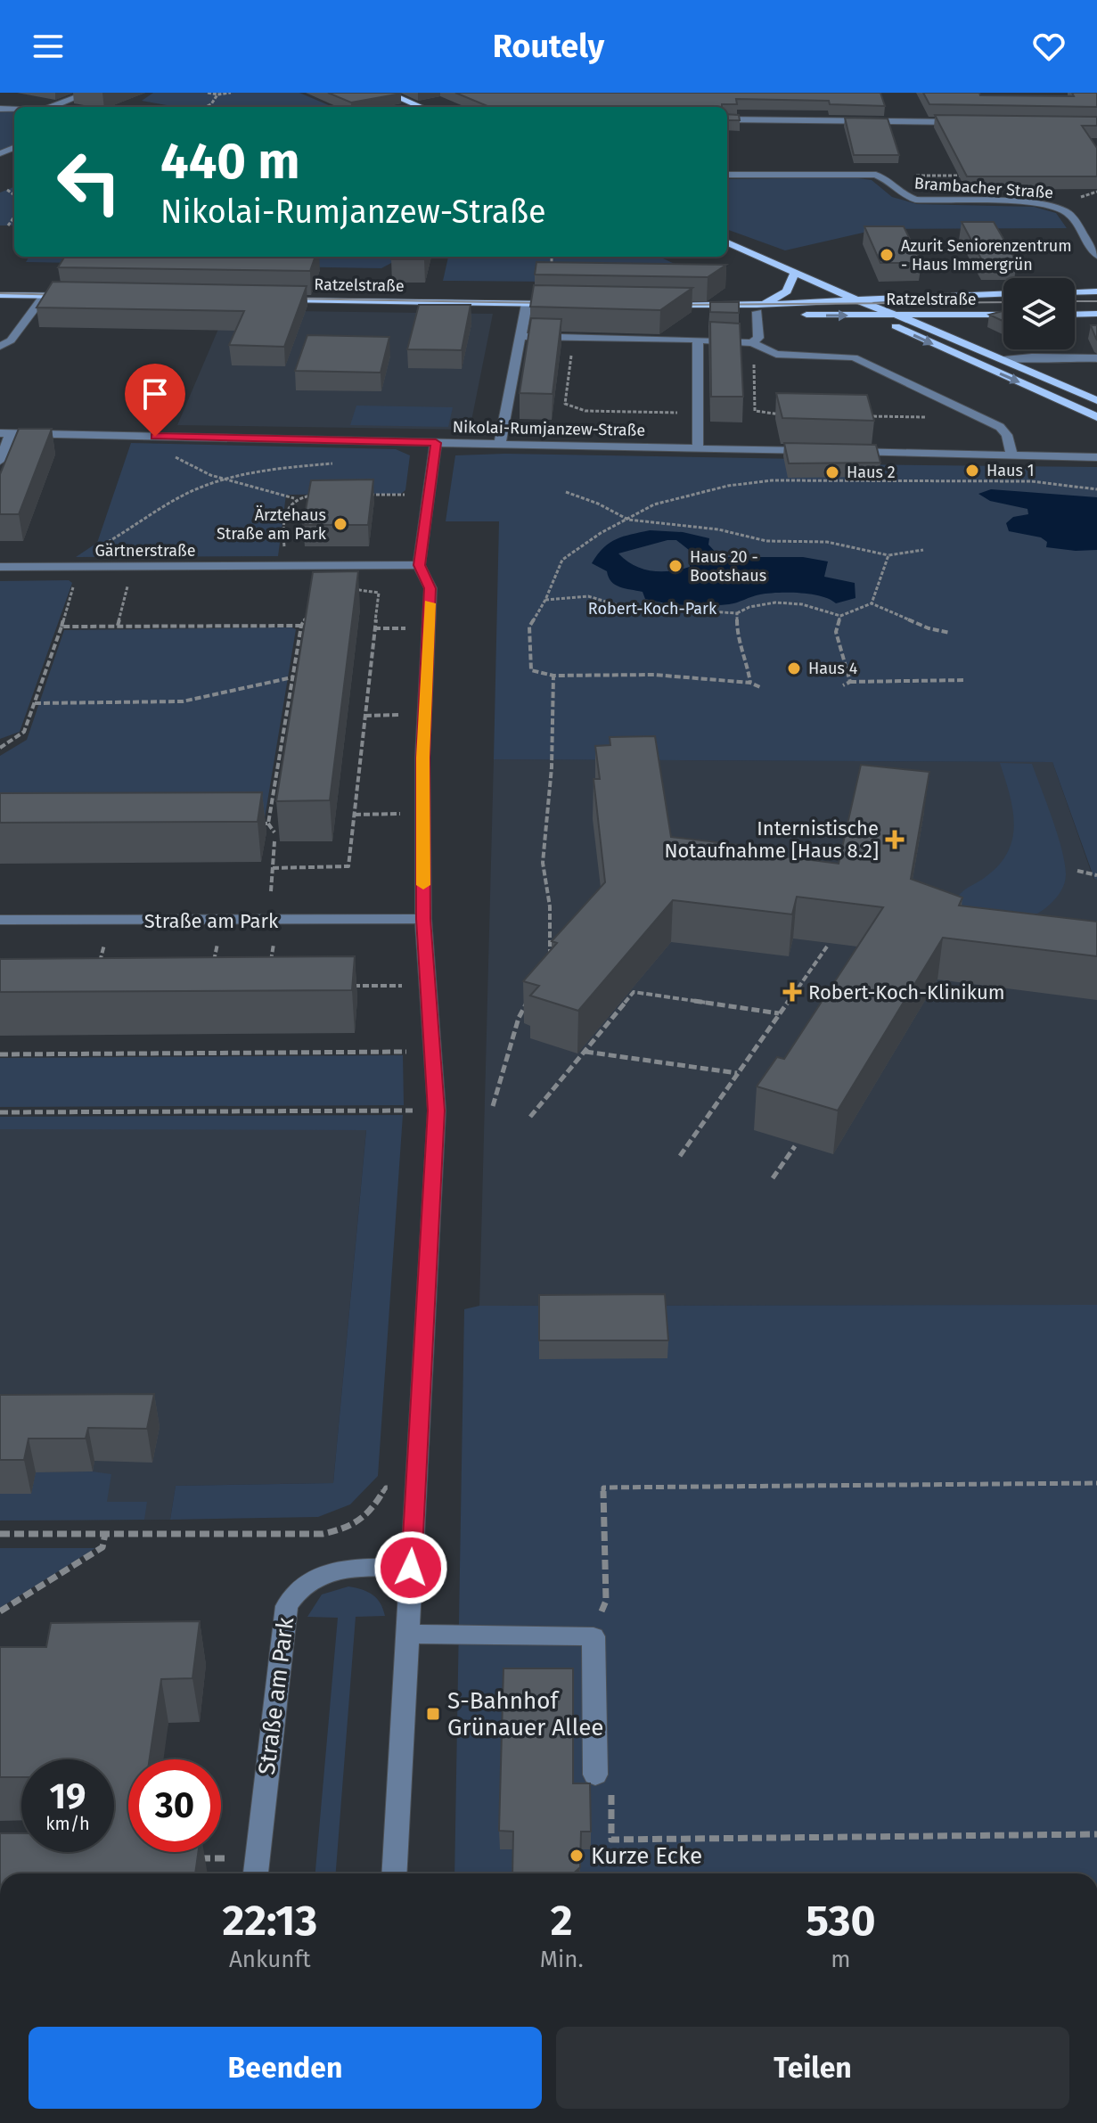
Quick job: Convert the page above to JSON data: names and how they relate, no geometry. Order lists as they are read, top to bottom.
{
  "streets": {
    "main road": ["Ratzelstraße"],
    "street": [
      "Brambacher Straße",
      "Nikolai-Rumjanzew-Straße",
      "Gärtnerstraße",
      "Straße am Park"
    ]
  },
  "parks": ["Robert-Koch-Park"],
  "places": {
    "other": [
      "Azurit Seniorenzentrum - Haus Immergrün",
      "Haus 1",
      "Haus 2",
      "Ärztehaus Straße am Park",
      "Haus 20 - Bootshaus",
      "Haus 4",
      "Kurze Ecke"
    ],
    "health": ["Internistische Notaufnahme [Haus 8.2]", "Robert-Koch-Klinikum"],
    "transit": ["S-Bahnhof Grünauer Allee"]
  },
  "page": {
    "header": "Routely",
    "turn": ["440 m", "Nikolai-Rumjanzew-Straße"],
    "speed": "19 km/h",
    "limit": "30",
    "eta": [
      "22:13",
      "Ankunft",
      "2",
      "Min.",
      "530",
      "m"
    ],
    "buttons": ["Beenden", "Teilen"]
  }
}
